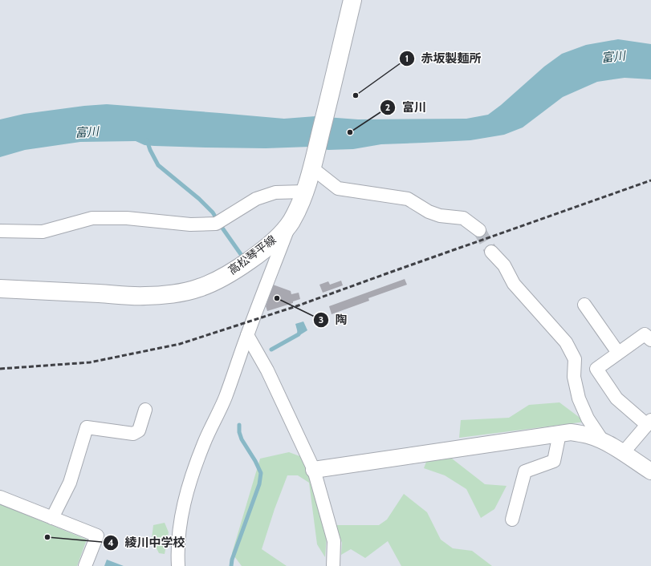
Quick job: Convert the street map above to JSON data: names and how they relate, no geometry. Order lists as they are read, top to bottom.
{
  "streets": {
    "main road": ["高松琴平線"]
  },
  "water": ["富川"],
  "places": [
    "赤坂製麺所",
    "富川",
    "陶",
    "綾川中学校"
  ]
}
